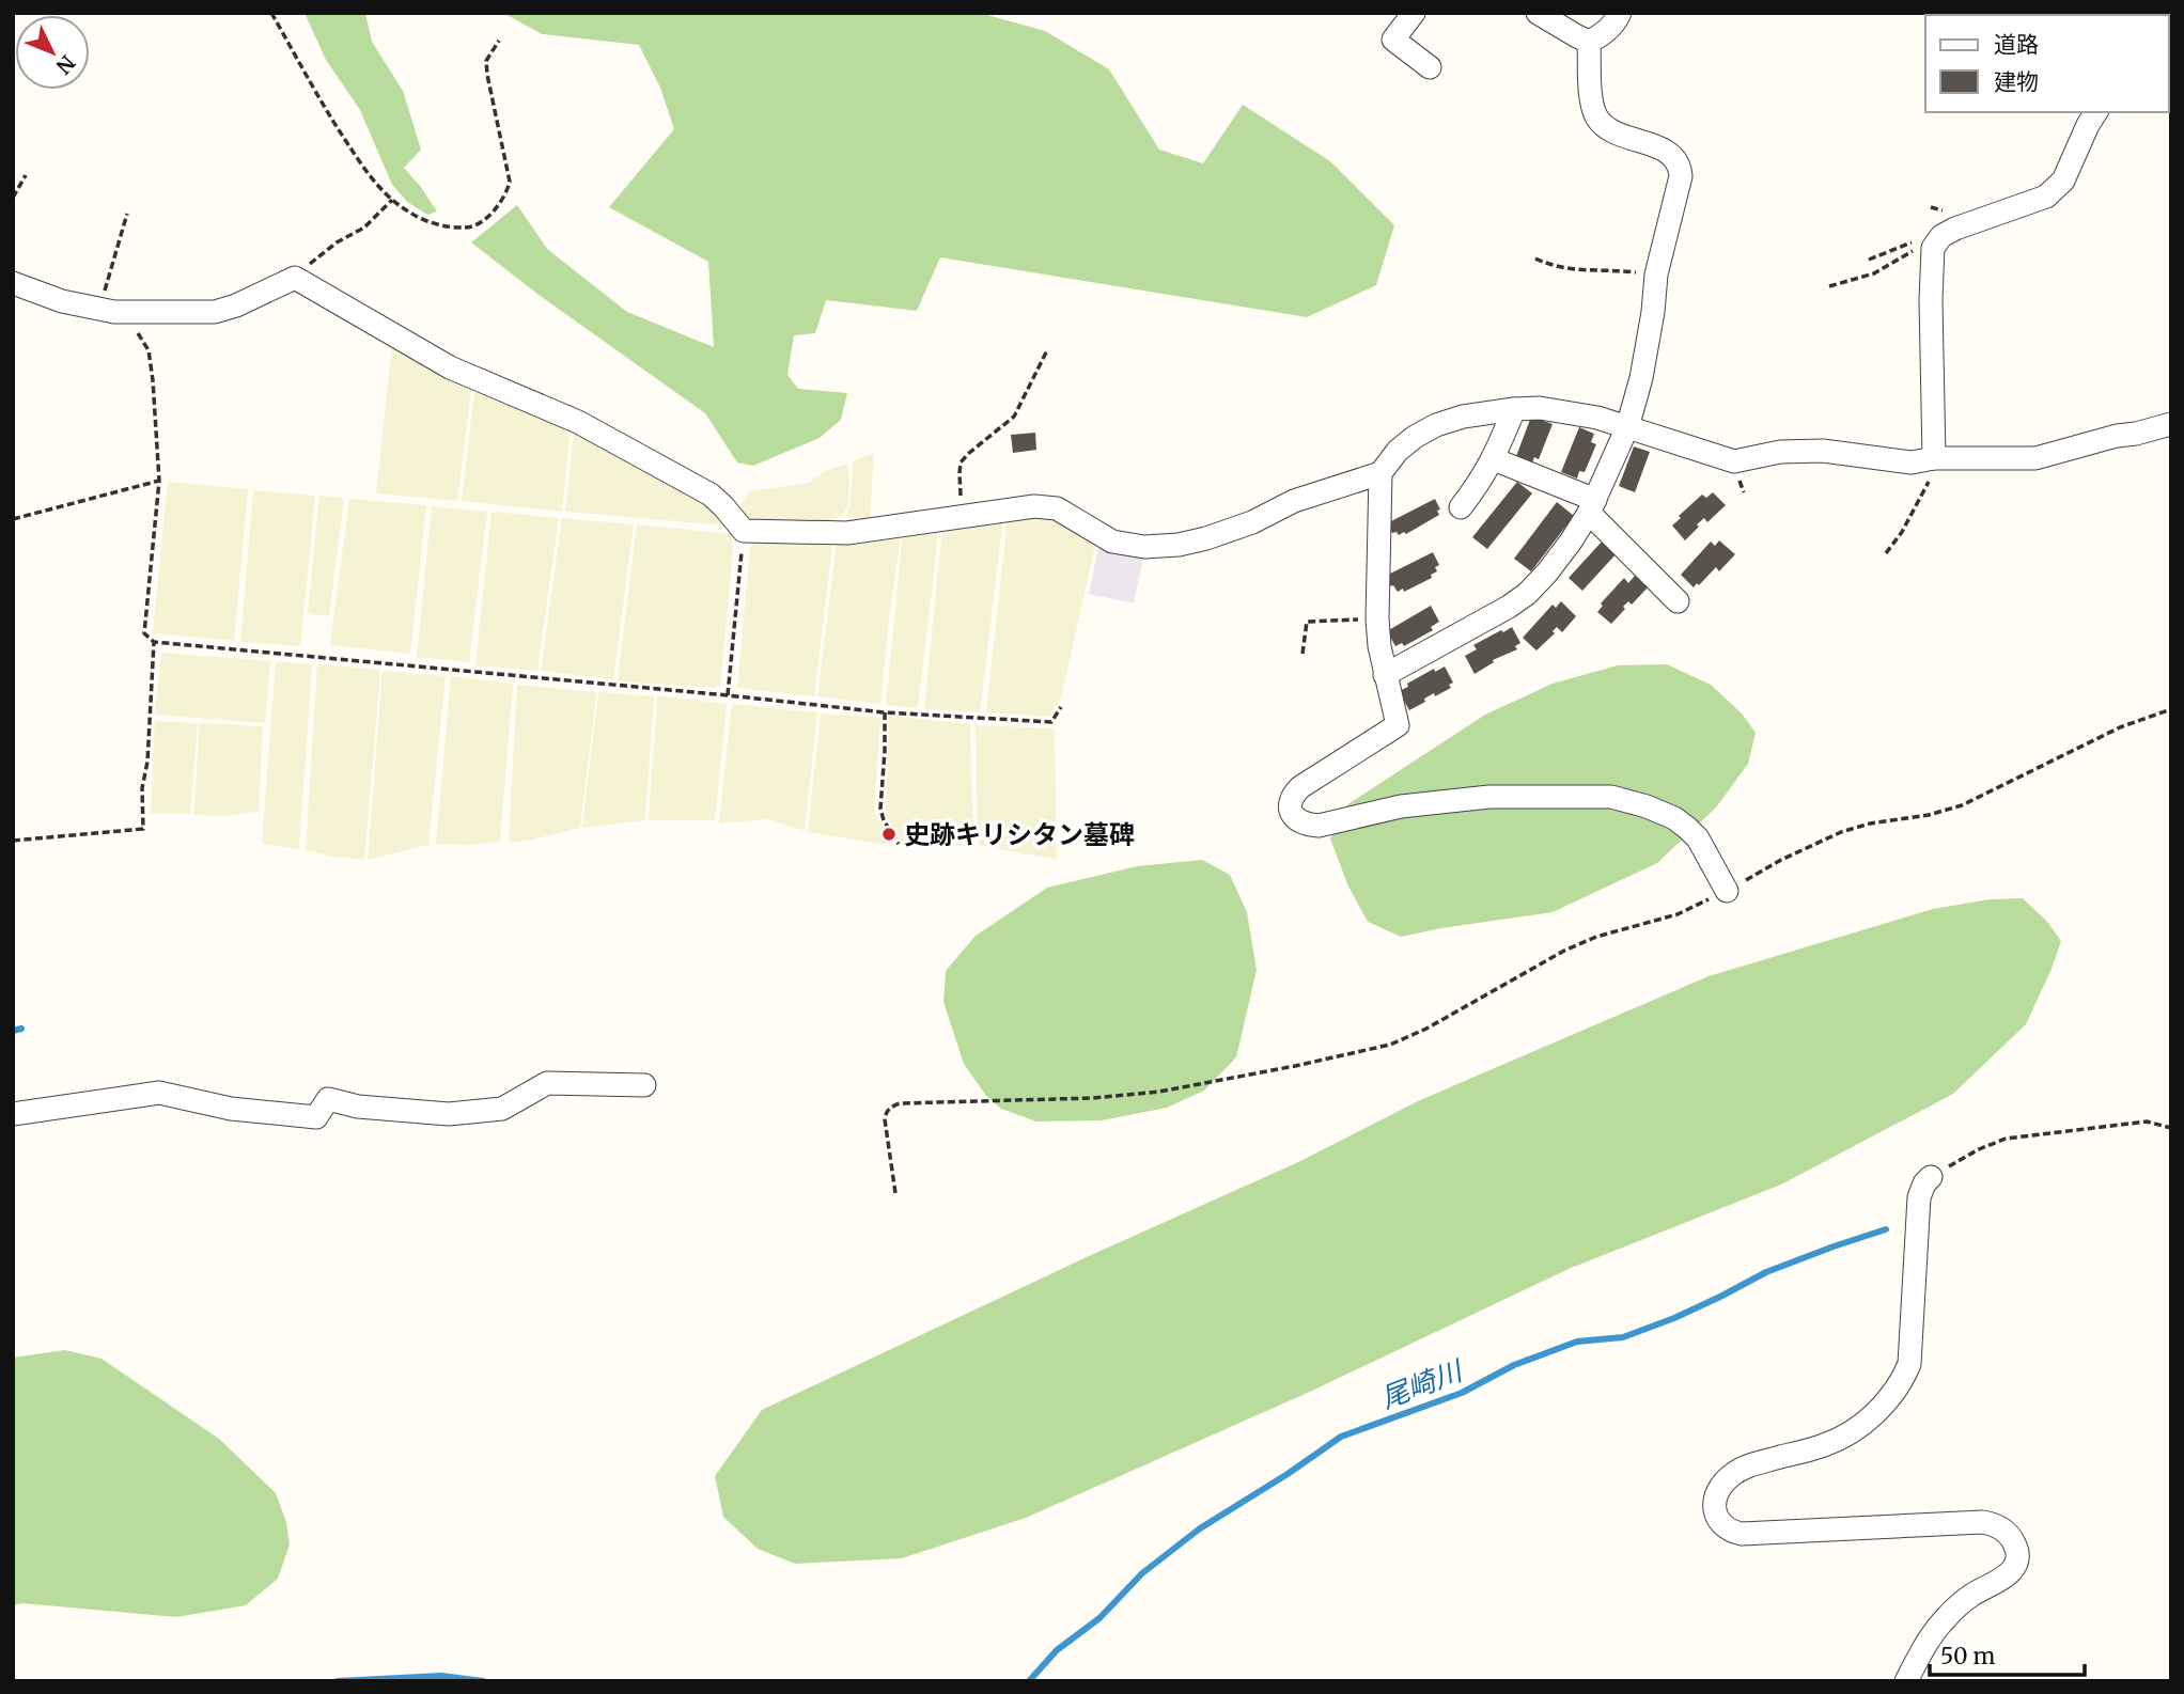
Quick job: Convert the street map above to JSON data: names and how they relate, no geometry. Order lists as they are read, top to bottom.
{
  "water": ["尾崎川"],
  "places": ["史跡キリシタン墓碑"],
  "legend": ["道路", "建物"],
  "scale_bar": "50 m",
  "north": "bottom right"
}
